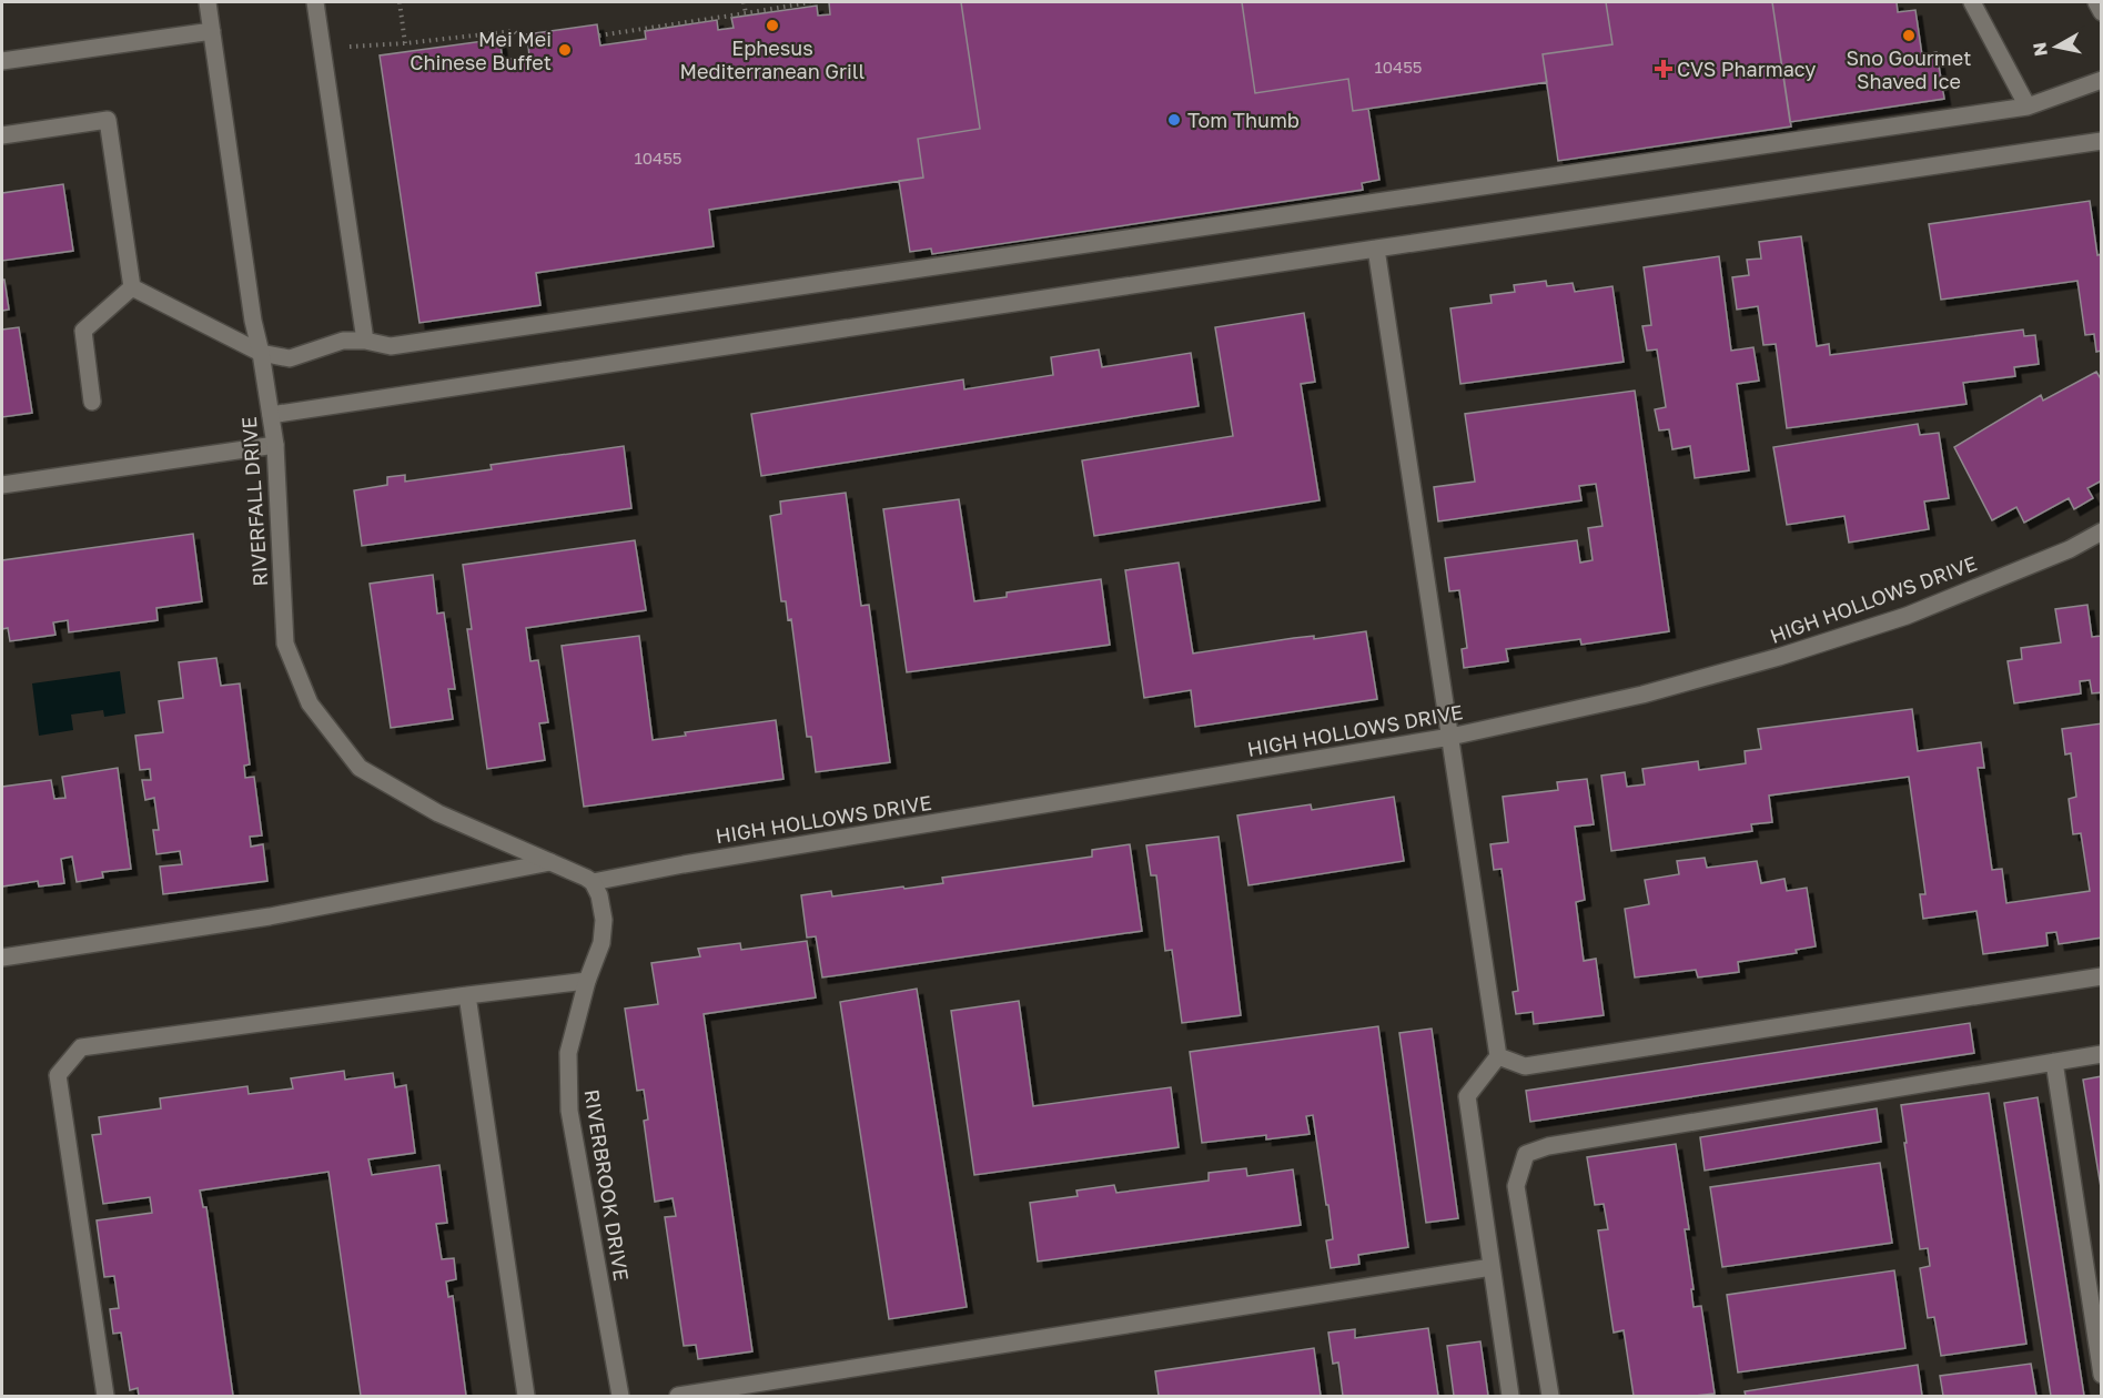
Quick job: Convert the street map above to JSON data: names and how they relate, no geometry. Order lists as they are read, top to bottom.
{
  "streets": {
    "street": ["RIVERFALL DRIVE", "HIGH HOLLOWS DRIVE", "RIVERBROOK DRIVE"]
  },
  "places": {
    "other": [
      "Ephesus Mediterranean Grill",
      "Sno Gourmet Shaved Ice",
      "Mei Mei Chinese Buffet",
      "Tom Thumb"
    ],
    "health": ["CVS Pharmacy"]
  },
  "house_numbers": ["10455", "10455"],
  "north": "left"
}
